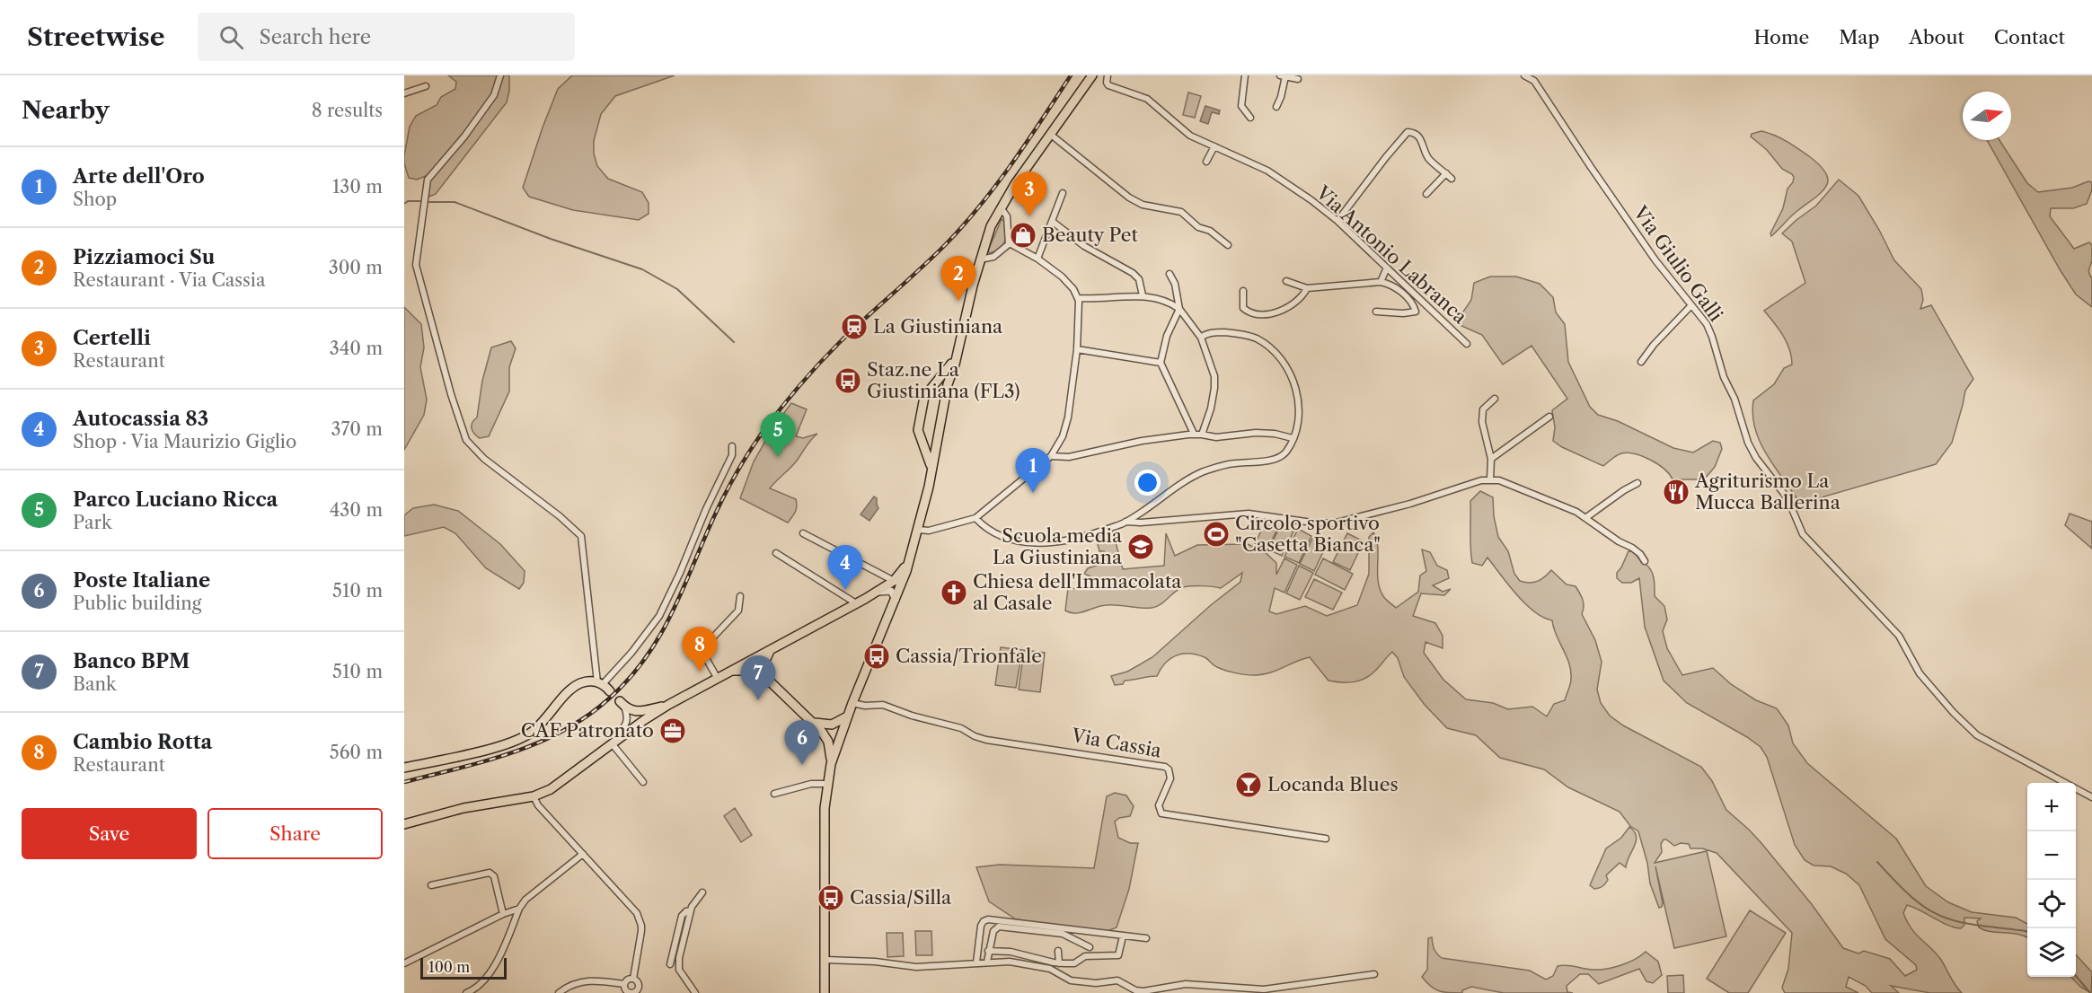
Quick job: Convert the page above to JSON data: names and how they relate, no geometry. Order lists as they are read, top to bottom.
{
  "streets": {
    "street": ["Via Antonio Labranca", "Via Giulio Galli", "Via Cassia"]
  },
  "places": {
    "shop": ["Beauty Pet"],
    "station": ["La Giustiniana"],
    "bus stop": ["Staz.ne La Giustiniana (FL3)", "Cassia/Trionfale", "Cassia/Silla"],
    "restaurant": ["Agriturismo La Mucca Ballerina"],
    "sports": ["Circolo sportivo \"Casetta Bianca\""],
    "school or university": ["Scuola media La Giustiniana"],
    "church": ["Chiesa dell'Immacolata al Casale"],
    "office": ["CAF Patronato"],
    "bar": ["Locanda Blues"]
  },
  "scale_bar": "100 m",
  "north": "right",
  "page": {
    "header": "Streetwise",
    "search": "Search here",
    "nav": [
      "Home",
      "Map",
      "About",
      "Contact"
    ],
    "heading": ["Nearby", "8 results"],
    "list": [
      {
        "mark": "1",
        "name": "Arte dell'Oro",
        "note": "Shop",
        "value": "130 m"
      },
      {
        "mark": "2",
        "name": "Pizziamoci Su",
        "note": "Restaurant · Via Cassia",
        "value": "300 m"
      },
      {
        "mark": "3",
        "name": "Certelli",
        "note": "Restaurant",
        "value": "340 m"
      },
      {
        "mark": "4",
        "name": "Autocassia 83",
        "note": "Shop · Via Maurizio Giglio",
        "value": "370 m"
      },
      {
        "mark": "5",
        "name": "Parco Luciano Ricca",
        "note": "Park",
        "value": "430 m"
      },
      {
        "mark": "6",
        "name": "Poste Italiane",
        "note": "Public building",
        "value": "510 m"
      },
      {
        "mark": "7",
        "name": "Banco BPM",
        "note": "Bank",
        "value": "510 m"
      },
      {
        "mark": "8",
        "name": "Cambio Rotta",
        "note": "Restaurant",
        "value": "560 m"
      }
    ],
    "pins": [
      "3",
      "2",
      "5",
      "1",
      "4",
      "8",
      "7",
      "6"
    ],
    "map_buttons": ["+", "−"],
    "buttons": ["Save", "Share"],
    "scale": "100 m"
  }
}
